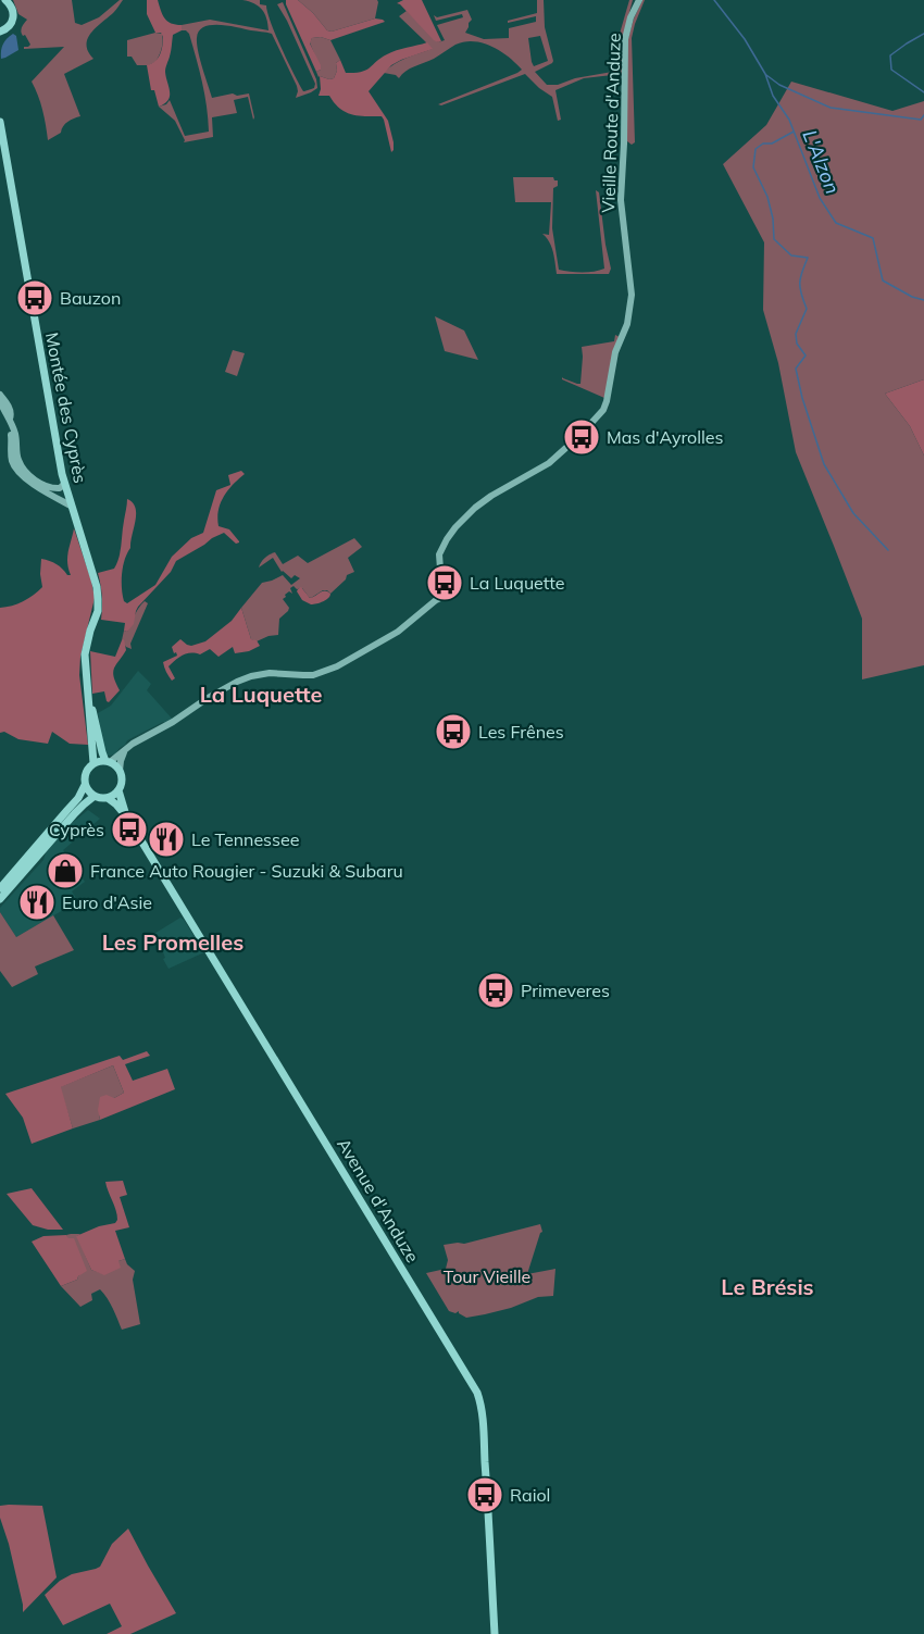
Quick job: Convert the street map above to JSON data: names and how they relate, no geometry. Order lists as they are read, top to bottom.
{
  "streets": {
    "main road": ["Montée des Cyprès", "Avenue d'Anduze"],
    "street": ["Vieille Route d'Anduze"]
  },
  "crossings": [
    ["Montée des Cyprès", "Avenue d'Anduze"]
  ],
  "districts": ["La Luquette", "Les Promelles", "Le Brésis"],
  "water": ["L'Alzon"],
  "parks": ["Tour Vieille"],
  "places": {
    "bus stop": [
      "Bauzon",
      "Mas d'Ayrolles",
      "La Luquette",
      "Les Frênes",
      "Cyprès",
      "Primeveres",
      "Raiol"
    ],
    "restaurant": ["Le Tennessee", "Euro d'Asie"],
    "shop": ["France Auto Rougier - Suzuki & Subaru"]
  }
}
